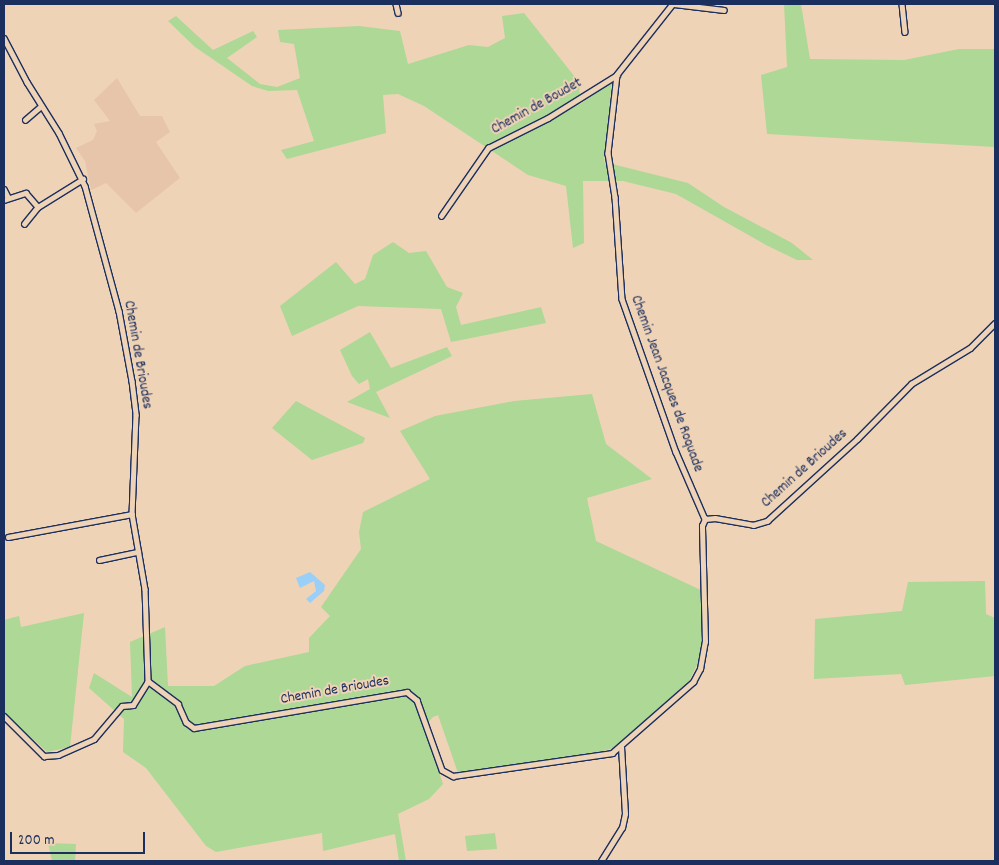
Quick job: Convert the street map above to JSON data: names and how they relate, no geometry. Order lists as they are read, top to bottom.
{
  "streets": {
    "street": ["Chemin de Boudet", "Chemin de Brioudes", "Chemin Jean Jacques de Roquade"]
  },
  "crossings": [
    ["Chemin de Boudet", "Chemin Jean Jacques de Roquade"],
    ["Chemin de Brioudes", "Chemin Jean Jacques de Roquade"]
  ],
  "scale_bar": "200 m"
}
